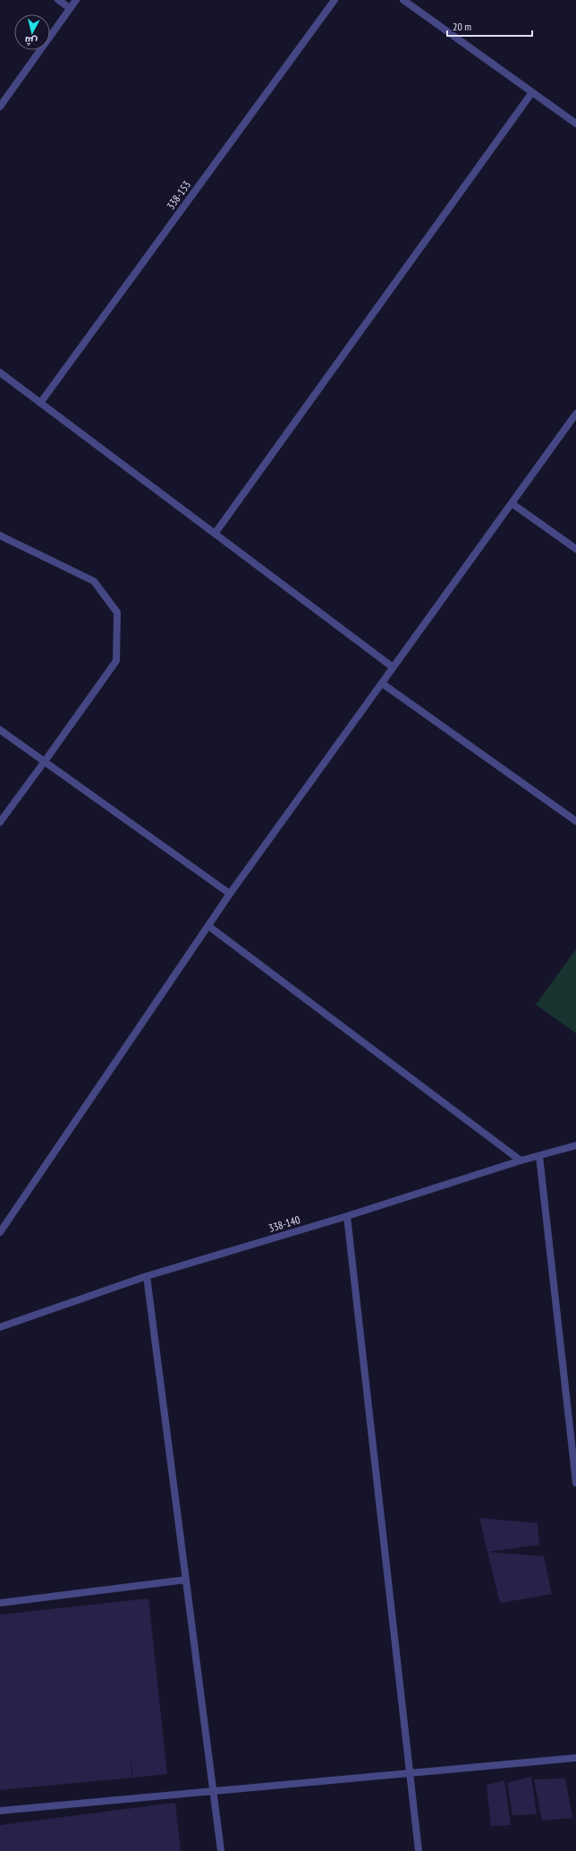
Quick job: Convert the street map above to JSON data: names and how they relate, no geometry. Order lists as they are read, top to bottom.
{
  "streets": {
    "street": ["338-153", "338-140"]
  },
  "scale_bar": "20 m",
  "north": "bottom"
}
